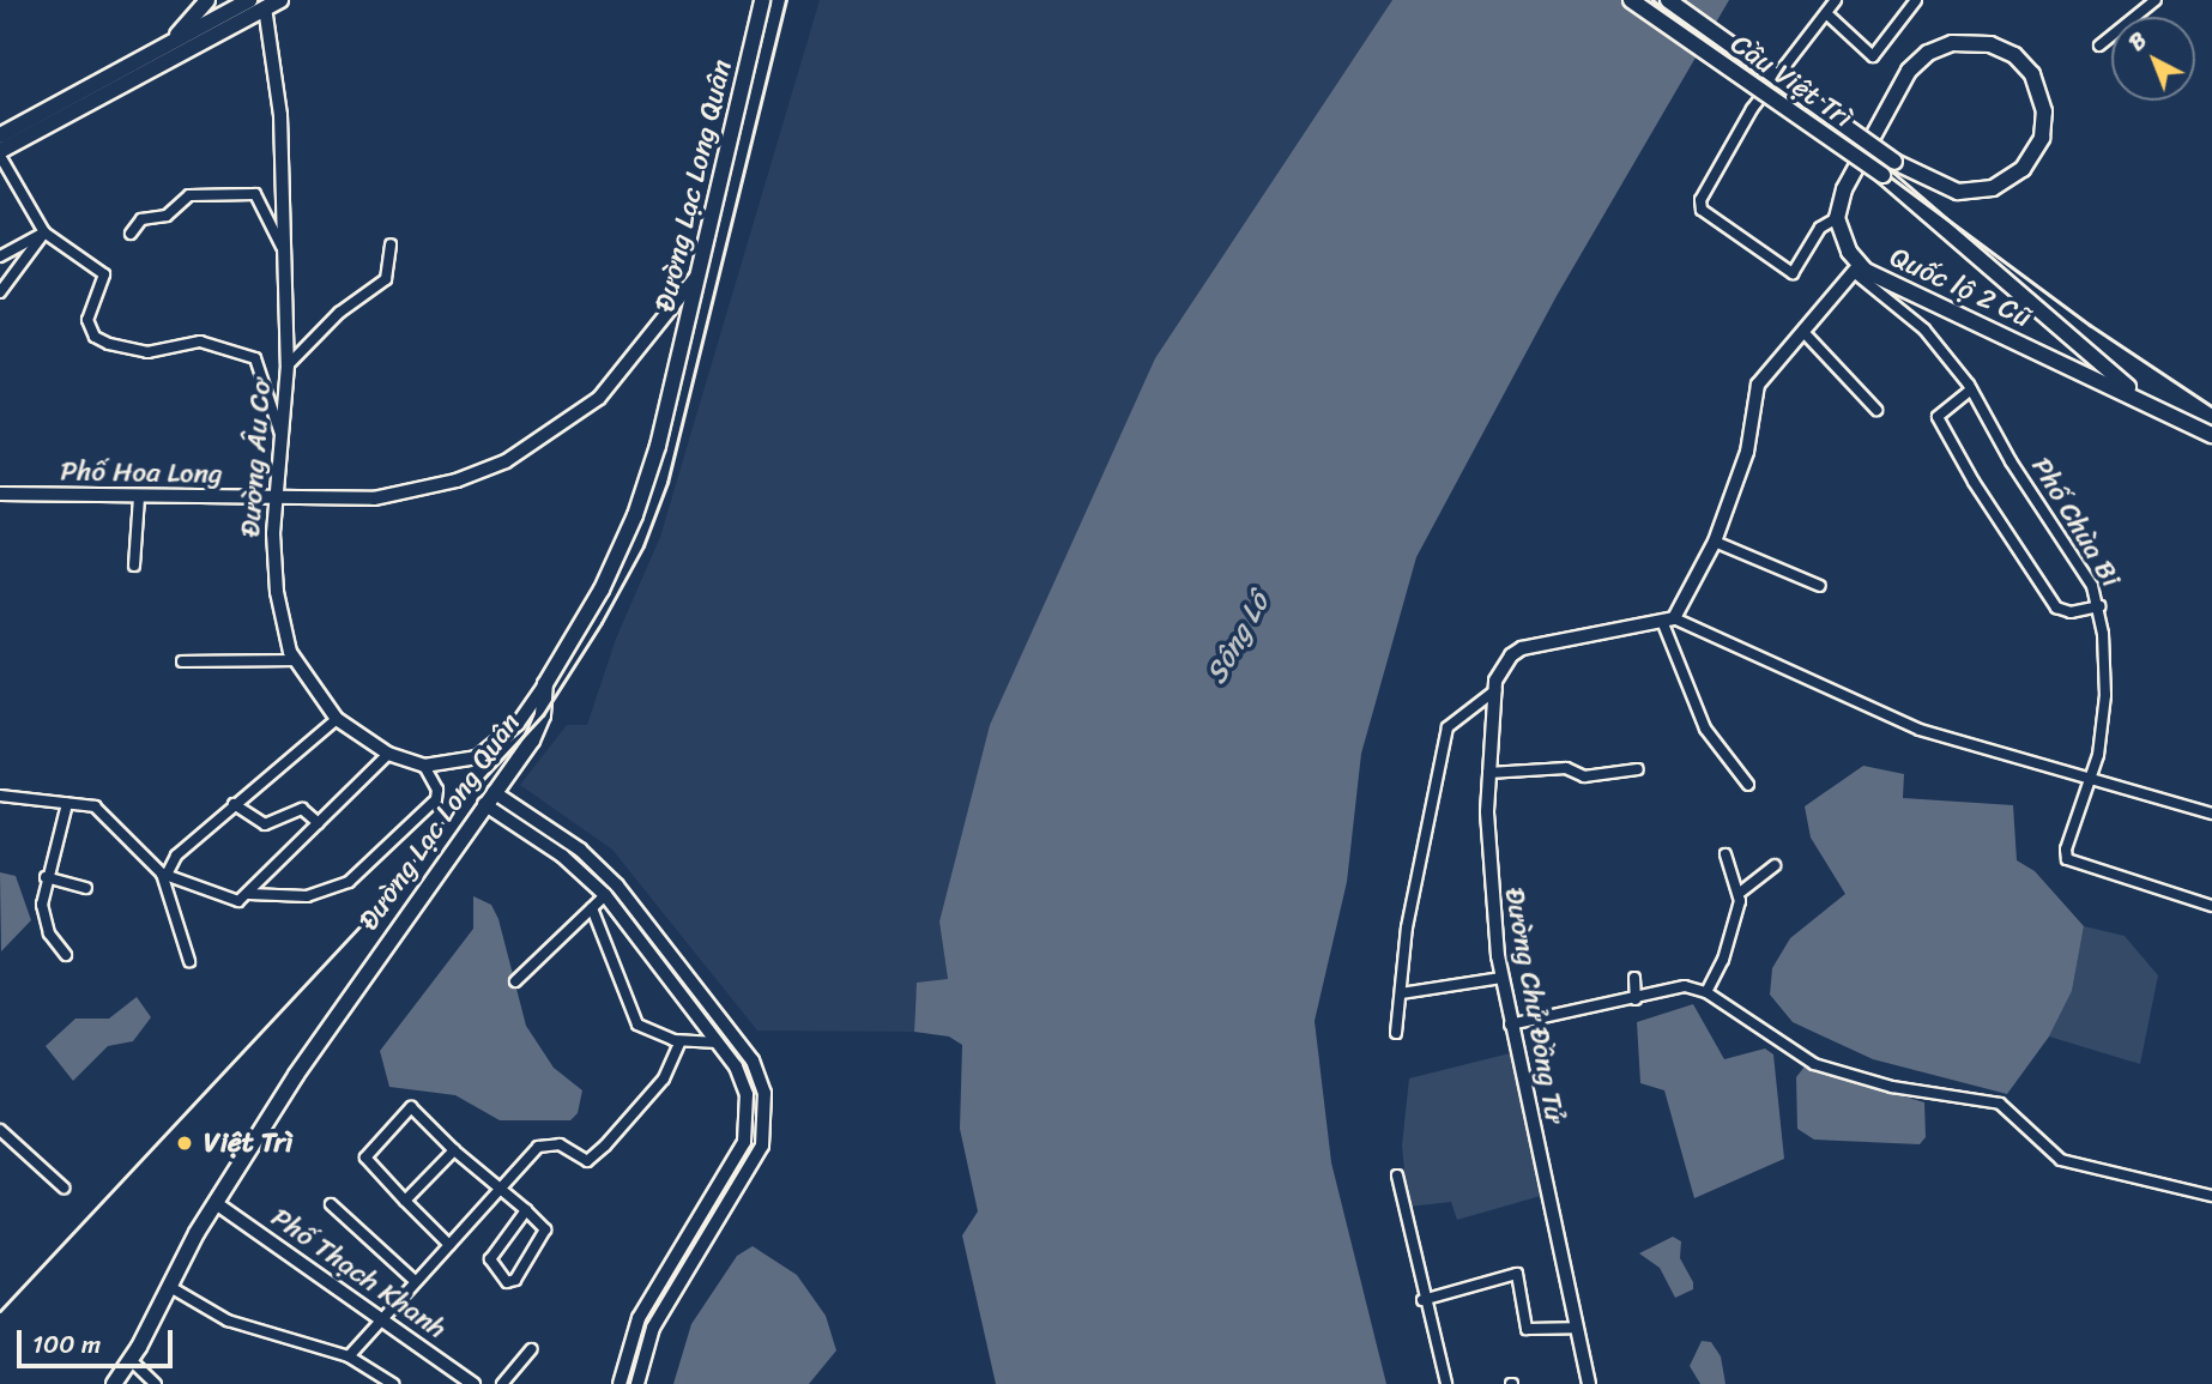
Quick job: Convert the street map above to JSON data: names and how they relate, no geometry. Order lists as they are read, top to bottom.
{
  "streets": {
    "main road": ["Cầu Việt Trì", "Đường Lạc Long Quân", "Quốc lộ 2 Cũ"],
    "street": [
      "Đường Âu Cơ",
      "Phố Hoa Long",
      "Phố Chùa Bi",
      "Đường Chử Đồng Tử",
      "Phố Thạch Khanh"
    ]
  },
  "crossings": [
    ["Cầu Việt Trì", "Quốc lộ 2 Cũ"],
    ["Đường Lạc Long Quân", "Đường Âu Cơ"],
    ["Đường Lạc Long Quân", "Phố Hoa Long"],
    ["Đường Lạc Long Quân", "Phố Thạch Khanh"],
    ["Quốc lộ 2 Cũ", "Phố Chùa Bi"],
    ["Đường Âu Cơ", "Phố Hoa Long"]
  ],
  "water": ["Sông Lô"],
  "places": ["Việt Trì"],
  "scale_bar": "100 m",
  "north": "top left"
}
